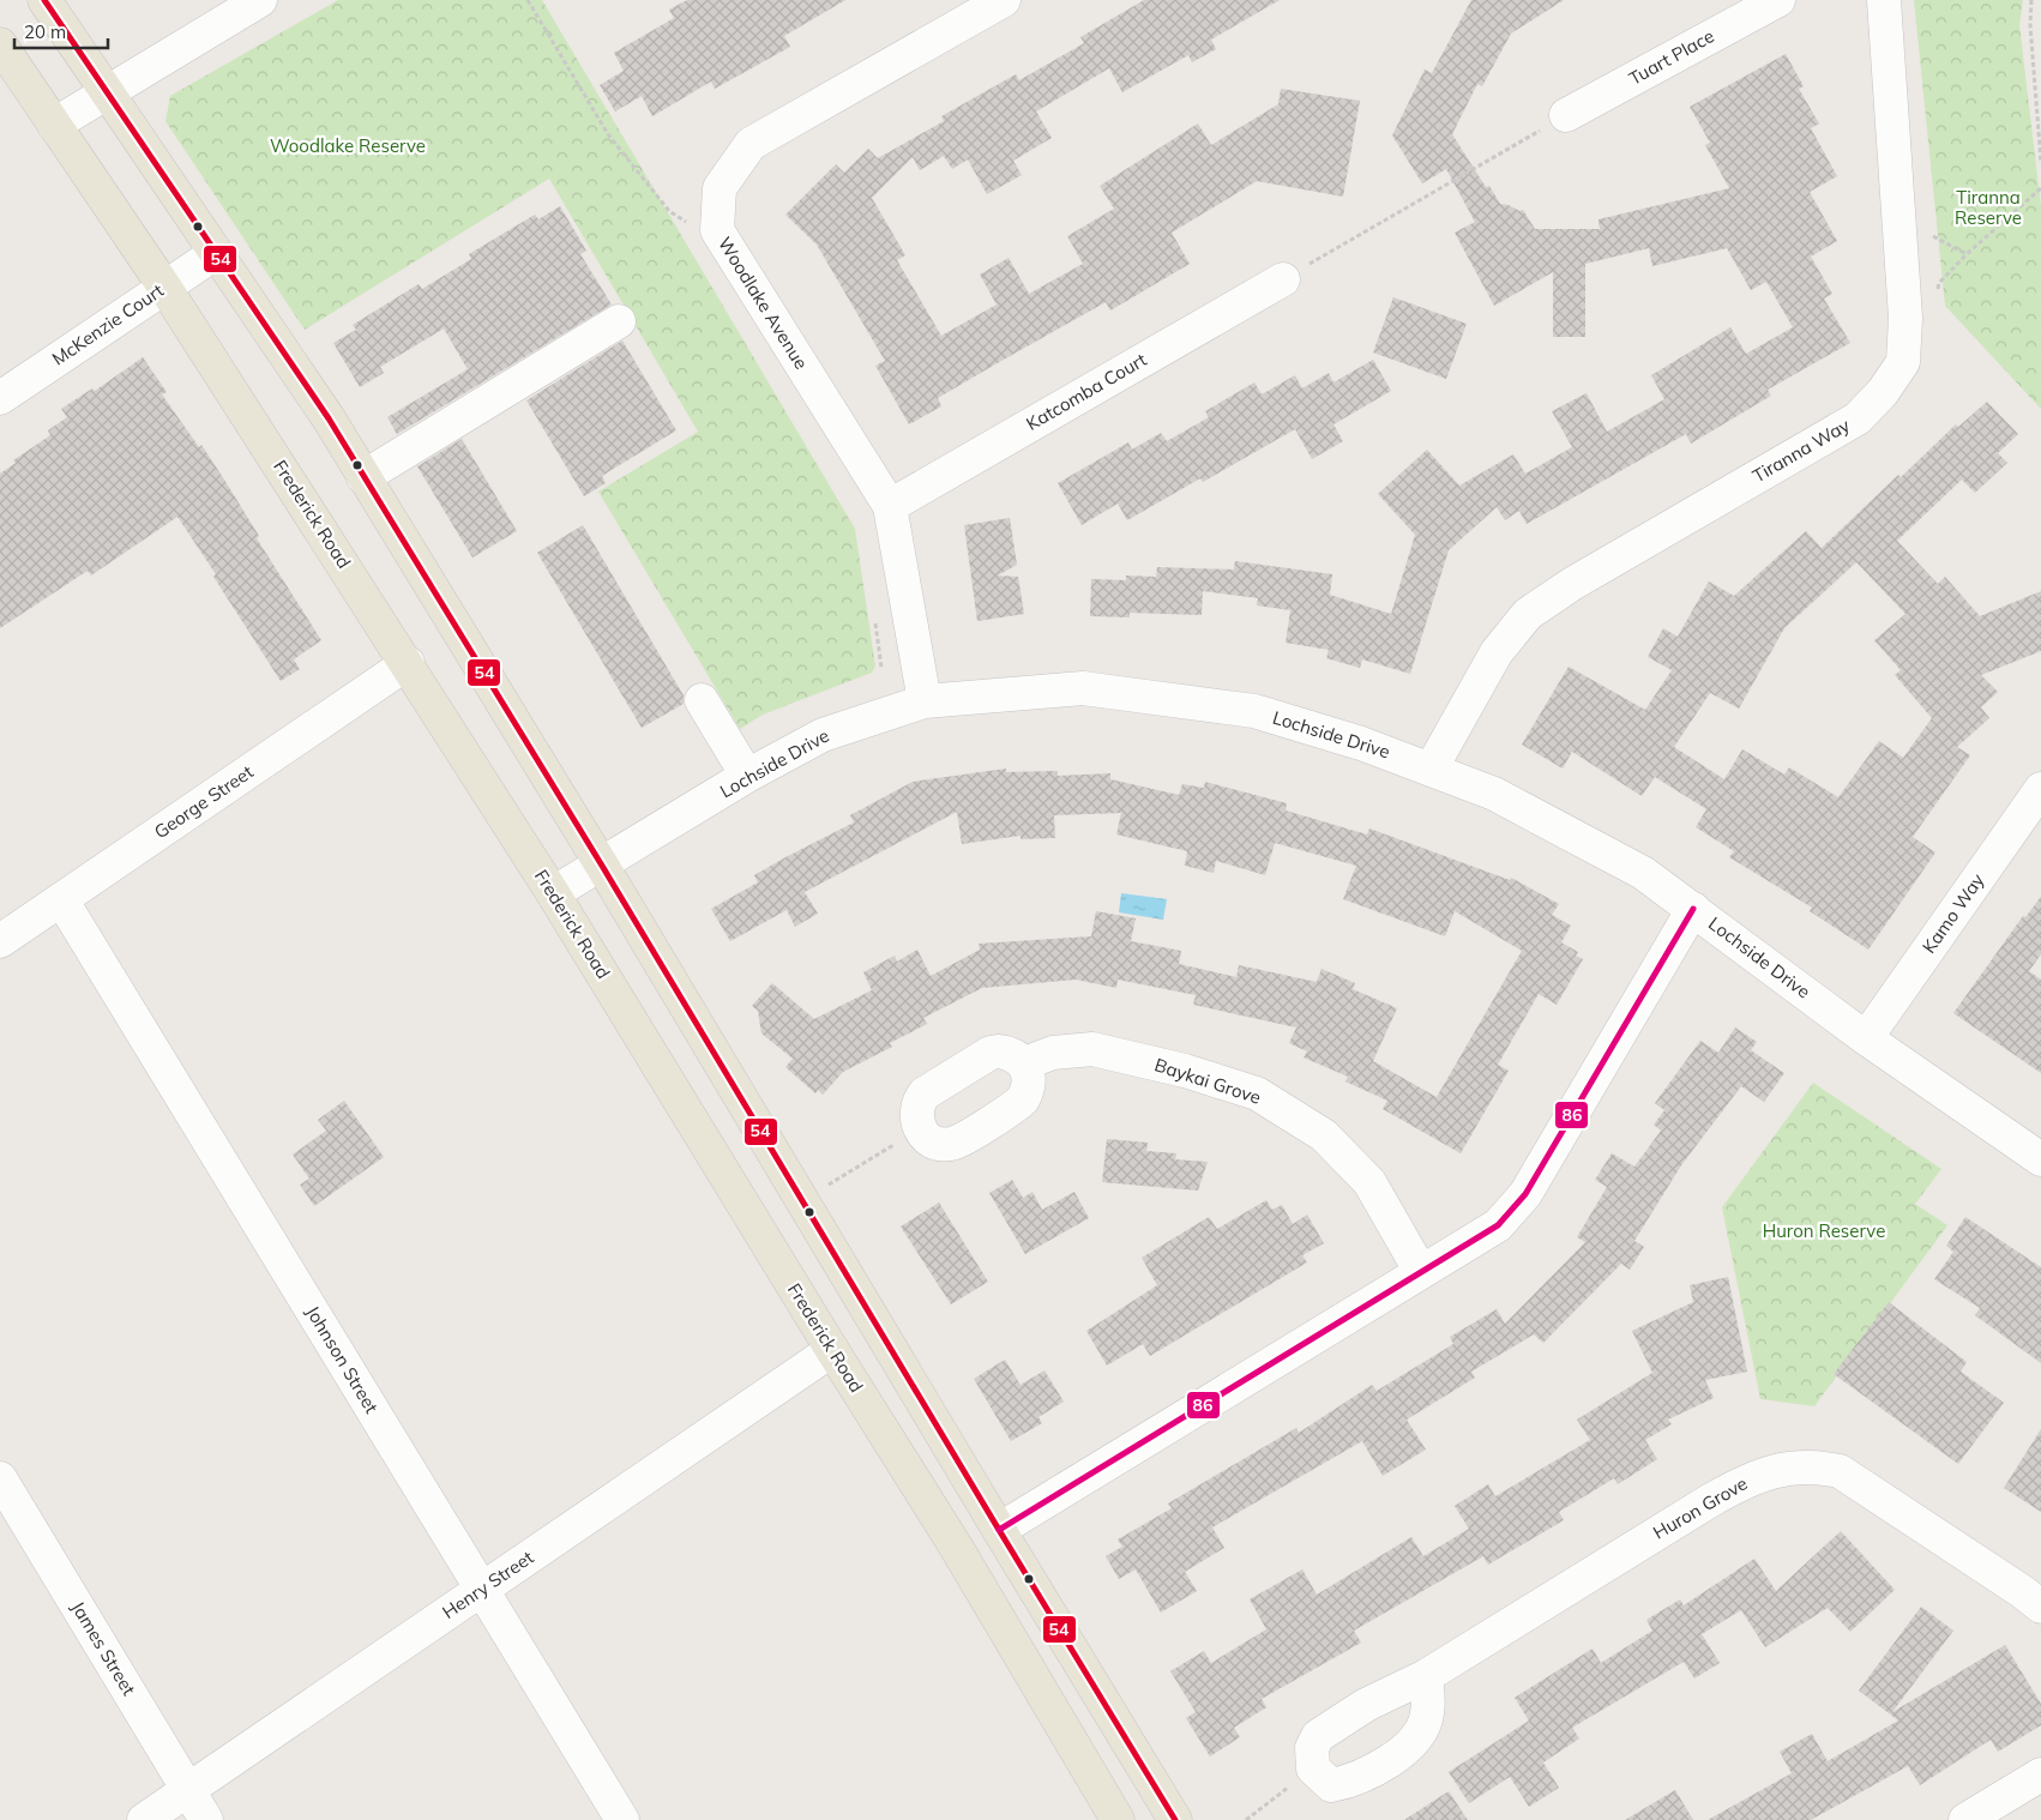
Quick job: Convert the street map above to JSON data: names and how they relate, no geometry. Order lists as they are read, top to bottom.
{
  "streets": {
    "main road": ["Frederick Road"],
    "street": [
      "Tuart Place",
      "Woodlake Avenue",
      "McKenzie Court",
      "Katcomba Court",
      "Tiranna Way",
      "Lochside Drive",
      "George Street",
      "Kamo Way",
      "Baykai Grove",
      "Johnson Street",
      "Huron Grove",
      "Henry Street",
      "James Street"
    ]
  },
  "crossings": [
    ["Woodlake Avenue", "Katcomba Court"],
    ["Woodlake Avenue", "Lochside Drive"],
    ["McKenzie Court", "Frederick Road"],
    ["Tiranna Way", "Lochside Drive"],
    ["Frederick Road", "Lochside Drive"],
    ["Frederick Road", "George Street"],
    ["Frederick Road", "Henry Street"],
    ["Lochside Drive", "Kamo Way"],
    ["George Street", "Johnson Street"],
    ["Johnson Street", "Henry Street"],
    ["Henry Street", "James Street"]
  ],
  "parks": ["Woodlake Reserve", "Tiranna Reserve", "Huron Reserve"],
  "lines": ["transit line 54", "transit line 86"],
  "scale_bar": "20 m"
}
